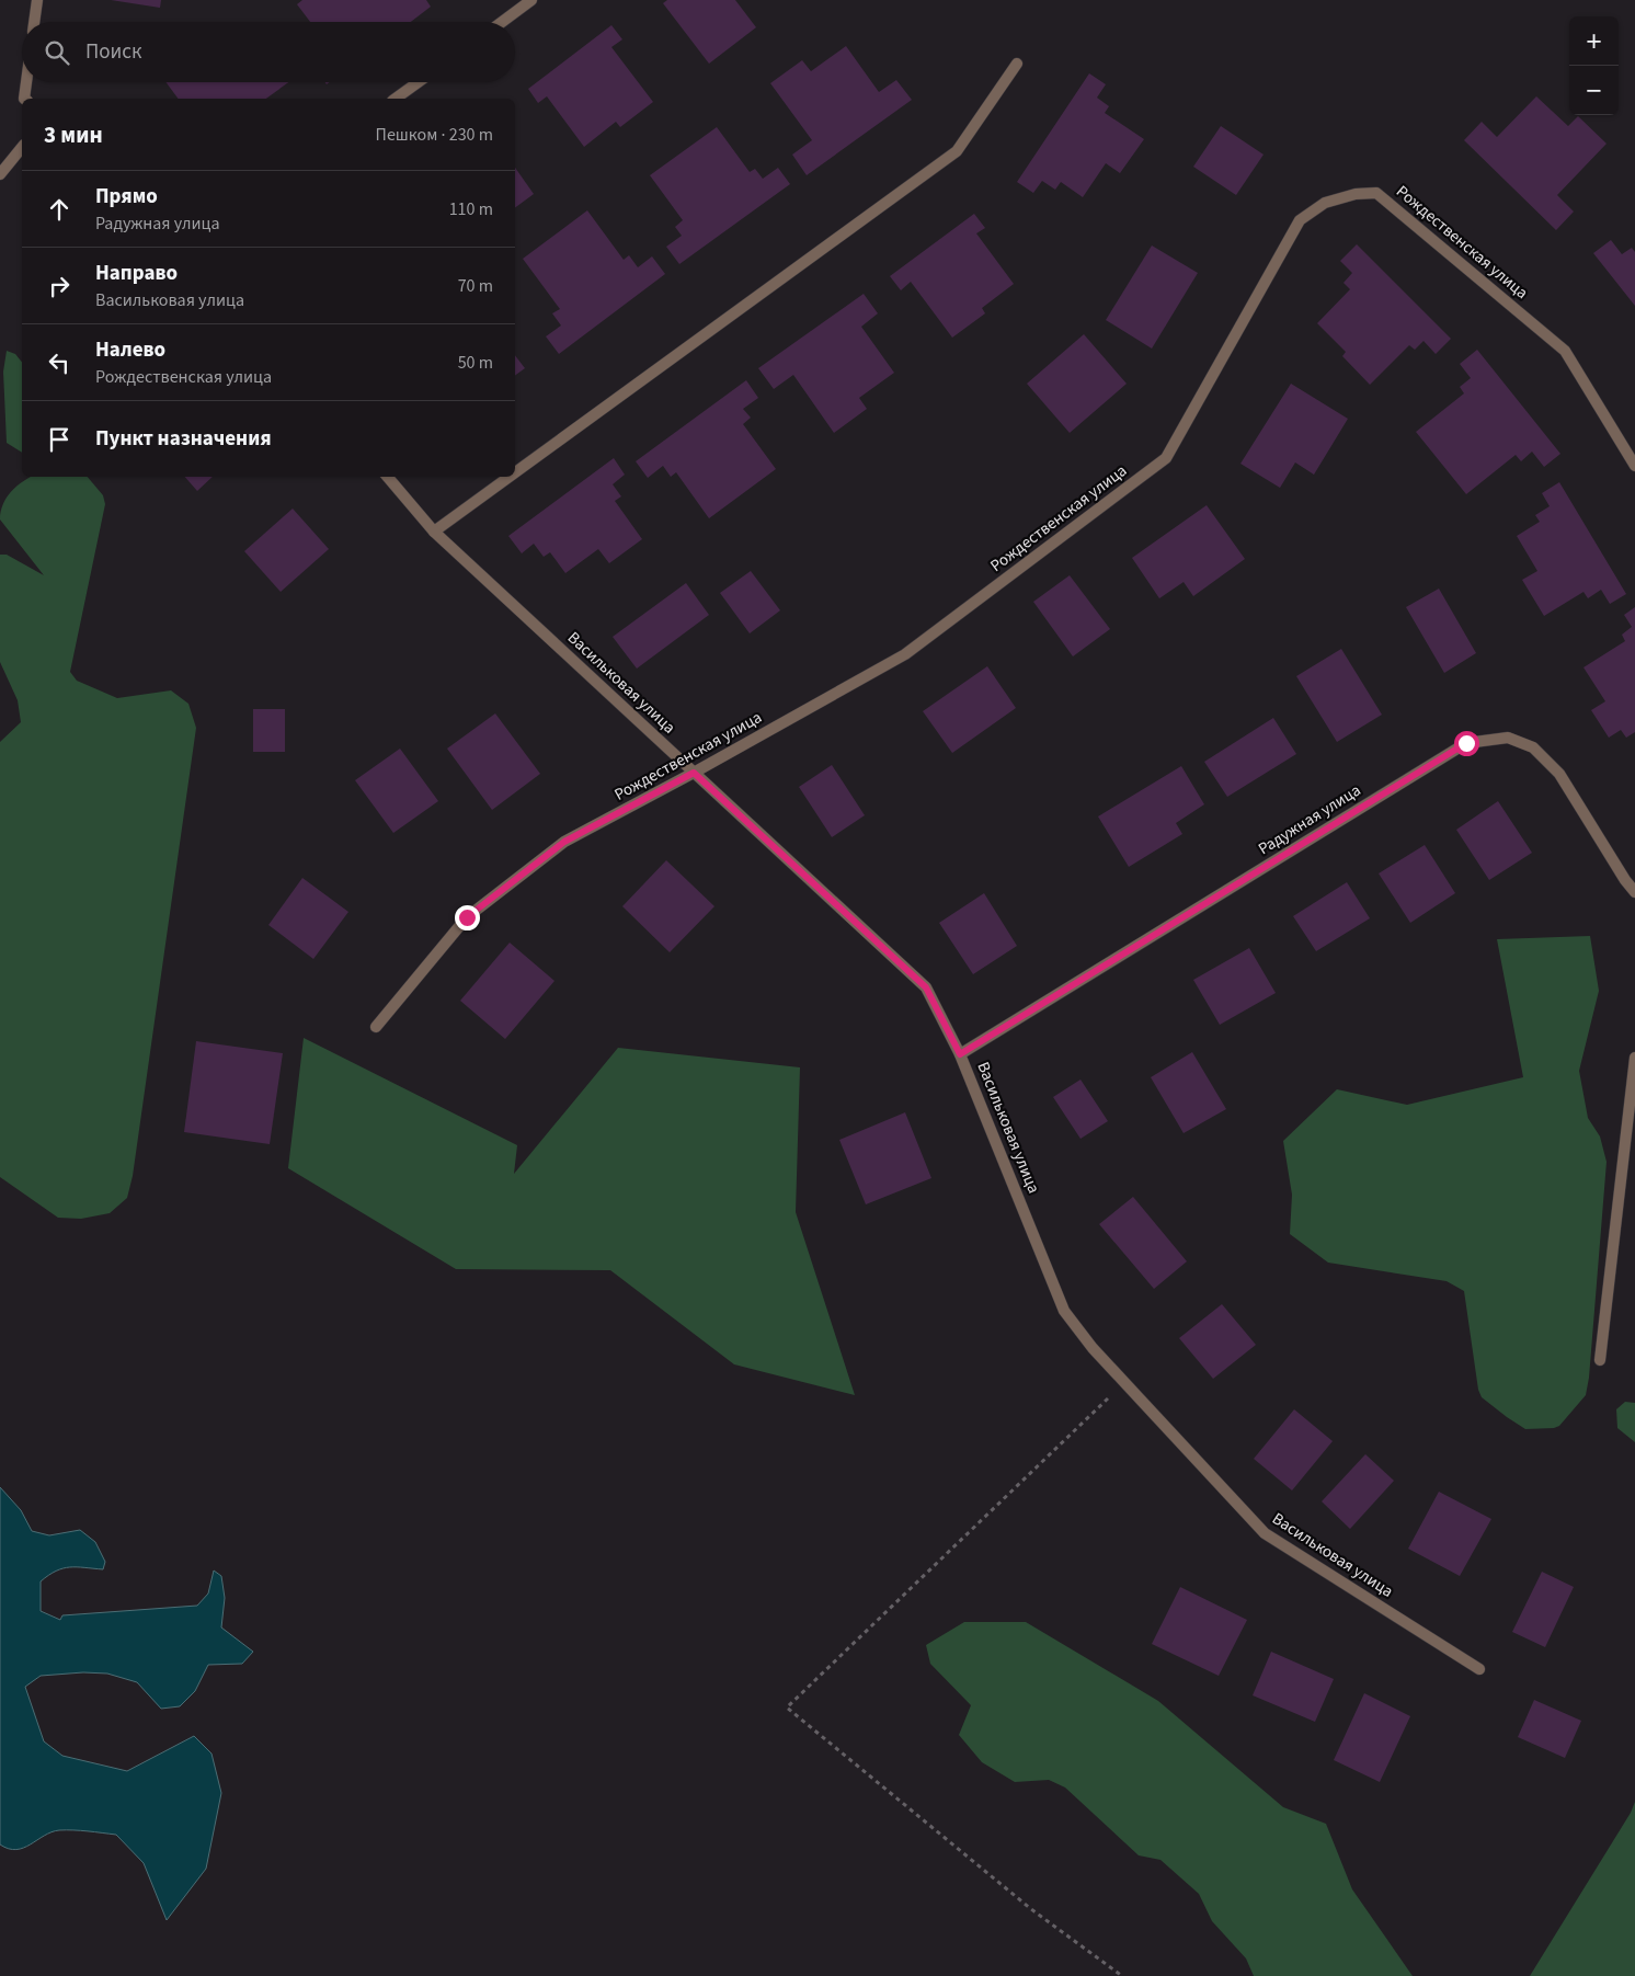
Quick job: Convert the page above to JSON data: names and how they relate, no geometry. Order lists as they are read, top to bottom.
{
  "streets": {
    "street": ["Рождественская улица", "Васильковая улица", "Радужная улица"]
  },
  "crossings": [
    ["Рождественская улица", "Васильковая улица"],
    ["Васильковая улица", "Радужная улица"]
  ],
  "page": {
    "map_buttons": ["+", "−"],
    "search": "Поиск",
    "heading": ["3 мин", "Пешком · 230 m"],
    "list": [
      ["Прямо", "Радужная улица", "110 m"],
      ["Направо", "Васильковая улица", "70 m"],
      ["Налево", "Рождественская улица", "50 m"],
      "Пункт назначения"
    ]
  }
}
